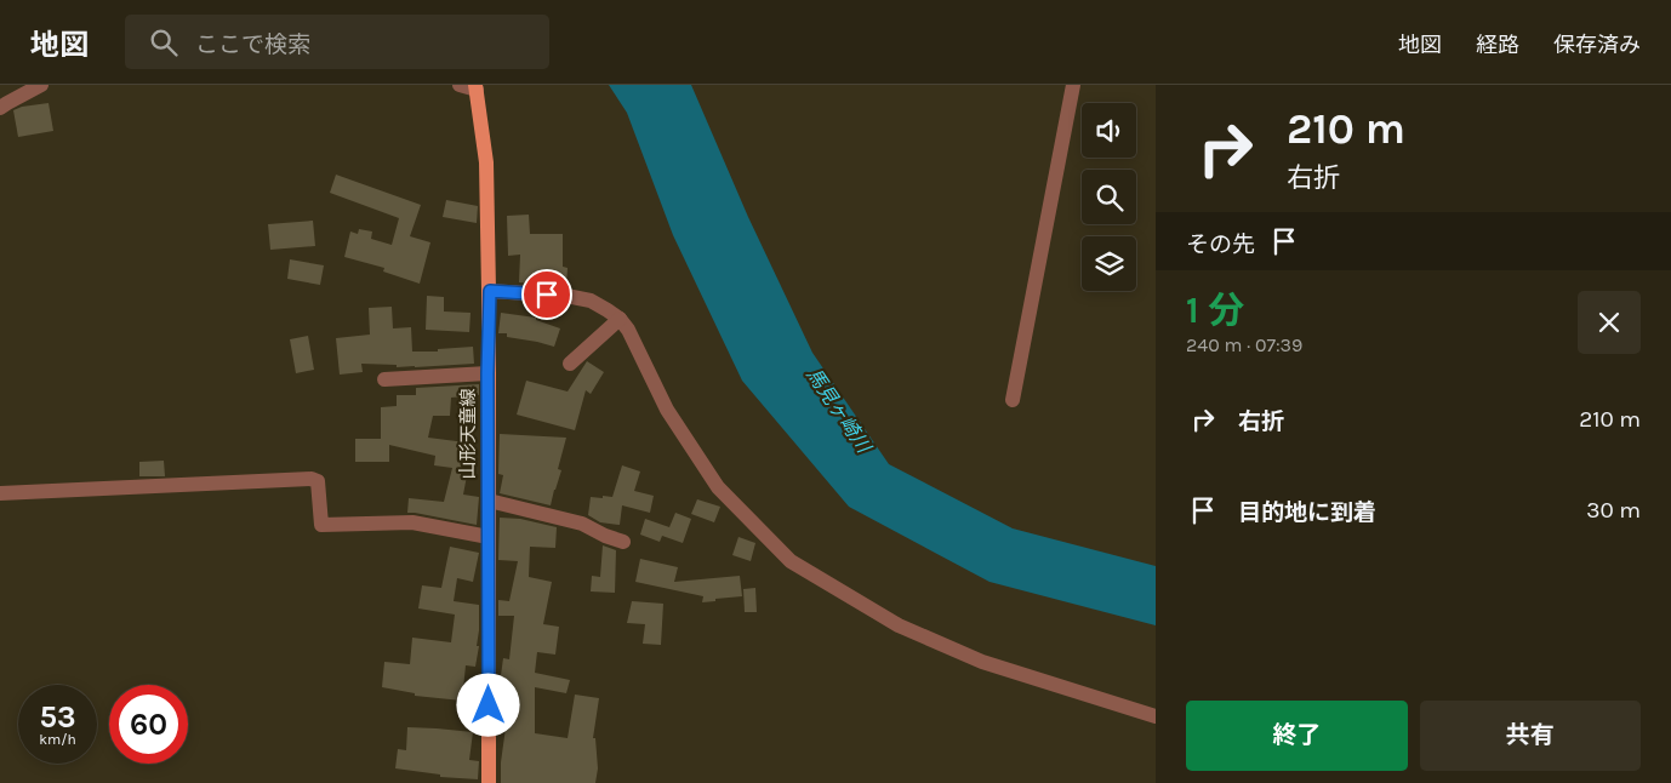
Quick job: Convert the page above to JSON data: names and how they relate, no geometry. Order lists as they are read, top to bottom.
{
  "streets": {
    "main road": ["山形天童線"]
  },
  "water": ["馬見ヶ崎川"],
  "page": {
    "header": "地図",
    "search": "ここで検索",
    "nav": ["地図", "経路", "保存済み"],
    "turn": ["210 m", "右折"],
    "then": "その先",
    "heading": ["1 分", "240 m · 07:39"],
    "list": [
      {
        "name": "右折",
        "value": "210 m"
      },
      {
        "name": "目的地に到着",
        "value": "30 m"
      }
    ],
    "speed": "53 km/h",
    "limit": "60",
    "buttons": ["終了", "共有"]
  }
}
